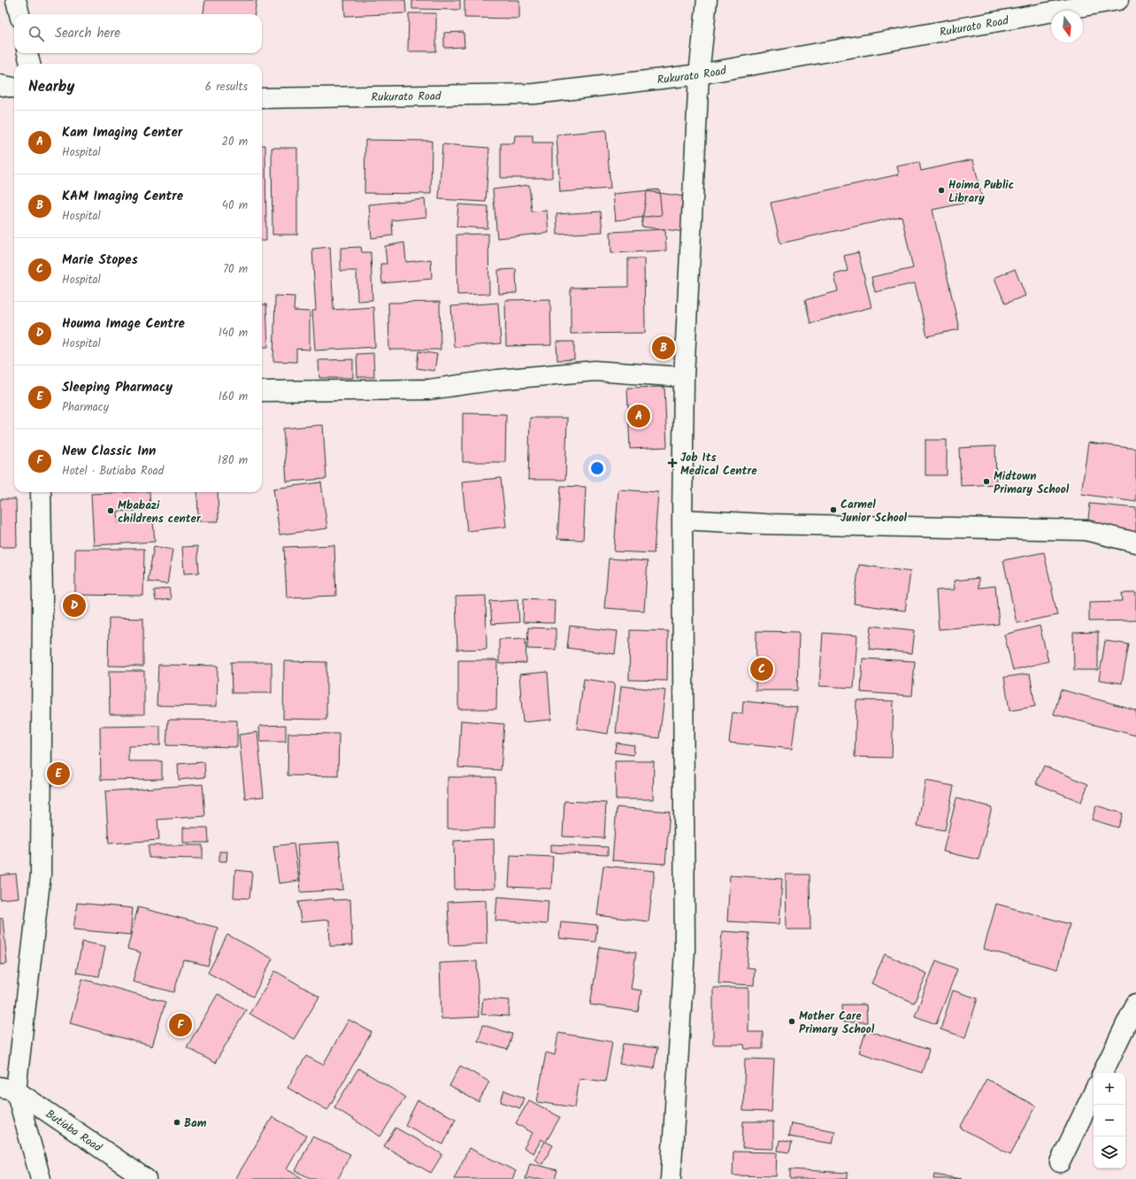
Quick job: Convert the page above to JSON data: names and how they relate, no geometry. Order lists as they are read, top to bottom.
{
  "streets": {
    "street": ["Rukurato Road", "Butiaba Road"]
  },
  "places": {
    "other": [
      "Hoima Public Library",
      "Midtown Primary School",
      "Carmel Junior School",
      "Mbabazi childrens center",
      "Mother Care Primary School",
      "Bam"
    ],
    "health": ["Job Its Medical Centre"]
  },
  "north": "bottom",
  "page": {
    "search": "Search here",
    "heading": ["Nearby", "6 results"],
    "list": [
      {
        "mark": "A",
        "name": "Kam Imaging Center",
        "note": "Hospital",
        "value": "20 m"
      },
      {
        "mark": "B",
        "name": "KAM Imaging Centre",
        "note": "Hospital",
        "value": "40 m"
      },
      {
        "mark": "C",
        "name": "Marie Stopes",
        "note": "Hospital",
        "value": "70 m"
      },
      {
        "mark": "D",
        "name": "Houma Image Centre",
        "note": "Hospital",
        "value": "140 m"
      },
      {
        "mark": "E",
        "name": "Sleeping Pharmacy",
        "note": "Pharmacy",
        "value": "160 m"
      },
      {
        "mark": "F",
        "name": "New Classic Inn",
        "note": "Hotel · Butiaba Road",
        "value": "180 m"
      }
    ],
    "pins": [
      "B",
      "A",
      "D",
      "C",
      "E",
      "F"
    ],
    "map_buttons": ["+", "−"]
  }
}
